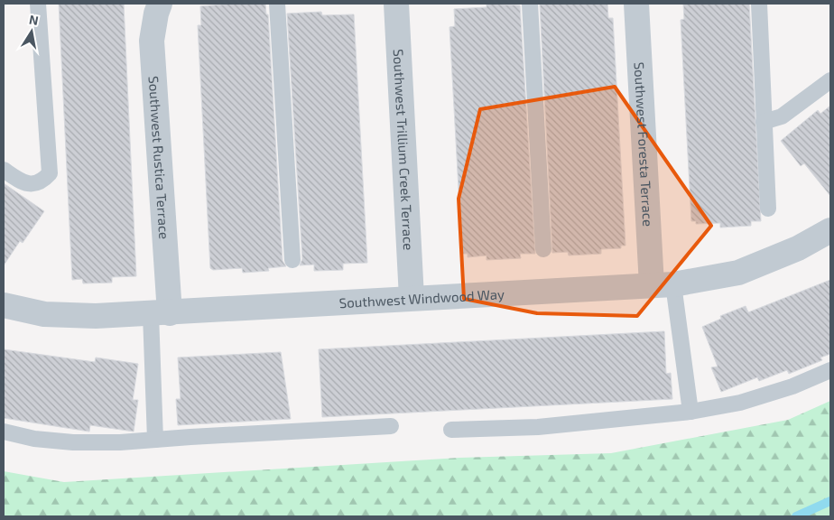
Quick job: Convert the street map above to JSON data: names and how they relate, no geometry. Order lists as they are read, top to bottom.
{
  "streets": {
    "street": [
      "Southwest Foresta Terrace",
      "Southwest Trillium Creek Terrace",
      "Southwest Rustica Terrace",
      "Southwest Windwood Way"
    ]
  },
  "crossings": [
    ["Southwest Foresta Terrace", "Southwest Windwood Way"],
    ["Southwest Trillium Creek Terrace", "Southwest Windwood Way"],
    ["Southwest Rustica Terrace", "Southwest Windwood Way"]
  ],
  "north": "top"
}
